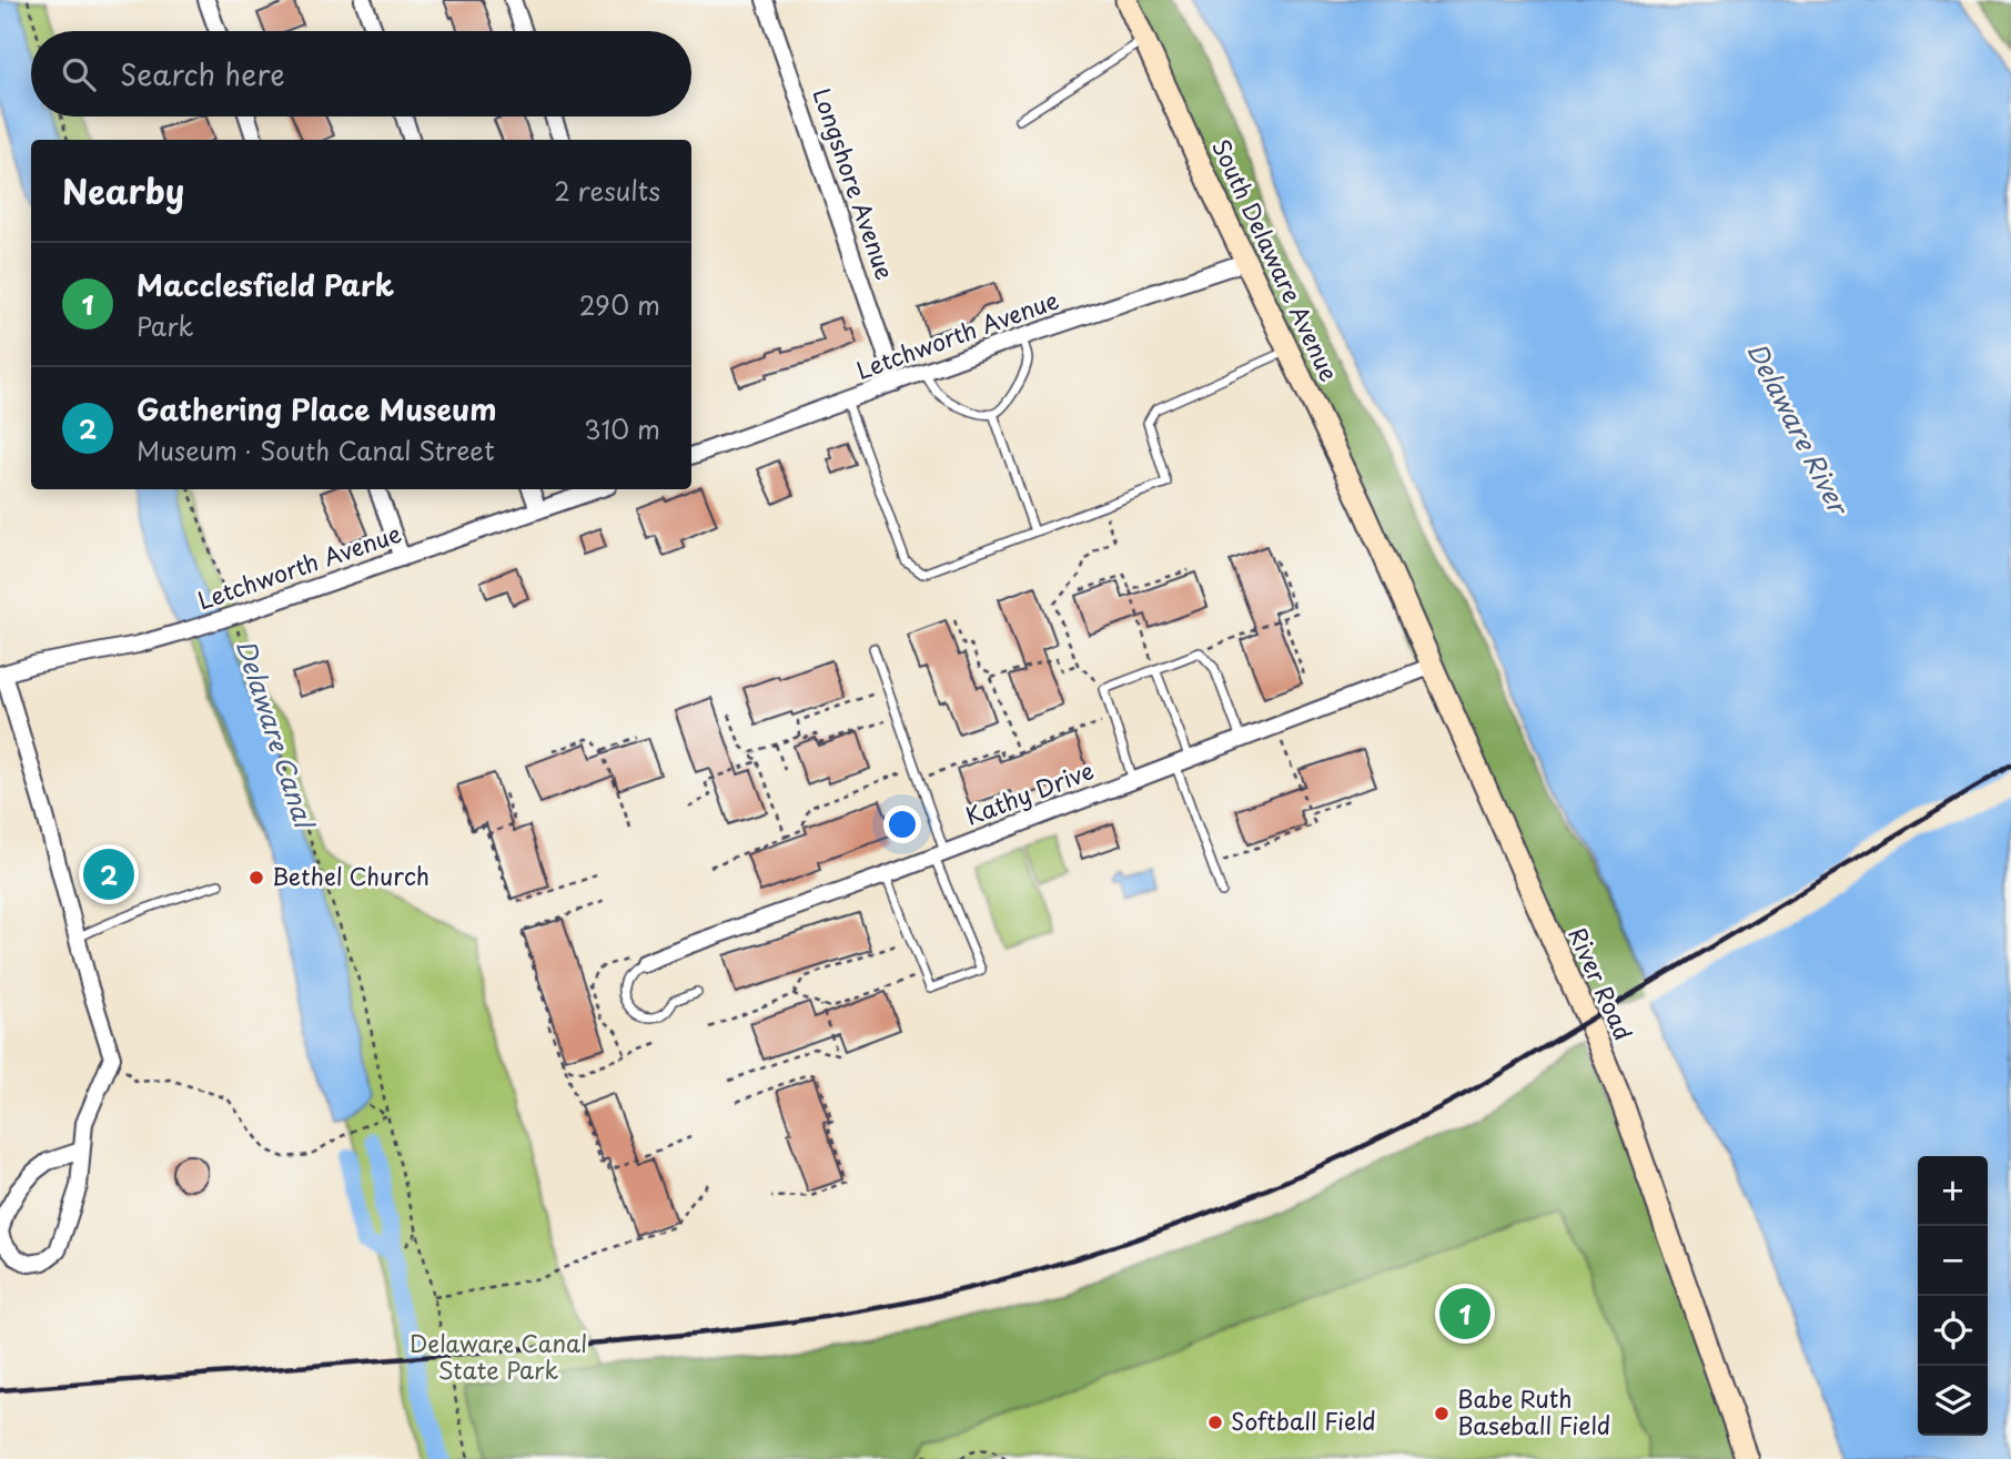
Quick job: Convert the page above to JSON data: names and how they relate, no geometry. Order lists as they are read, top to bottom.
{
  "streets": {
    "main road": ["South Delaware Avenue", "River Road"],
    "street": ["Longshore Avenue", "Letchworth Avenue", "Kathy Drive"]
  },
  "crossings": [
    ["Longshore Avenue", "Letchworth Avenue"],
    ["South Delaware Avenue", "Letchworth Avenue"],
    ["South Delaware Avenue", "River Road"],
    ["Kathy Drive", "River Road"]
  ],
  "water": ["Delaware River", "Delaware Canal"],
  "parks": ["Delaware Canal State Park"],
  "places": ["Bethel Church", "Babe Ruth Baseball Field", "Softball Field"],
  "page": {
    "search": "Search here",
    "heading": ["Nearby", "2 results"],
    "list": [
      {
        "mark": "1",
        "name": "Macclesfield Park",
        "note": "Park",
        "value": "290 m"
      },
      {
        "mark": "2",
        "name": "Gathering Place Museum",
        "note": "Museum · South Canal Street",
        "value": "310 m"
      }
    ],
    "pins": ["2", "1"],
    "map_buttons": ["+", "−"]
  }
}
